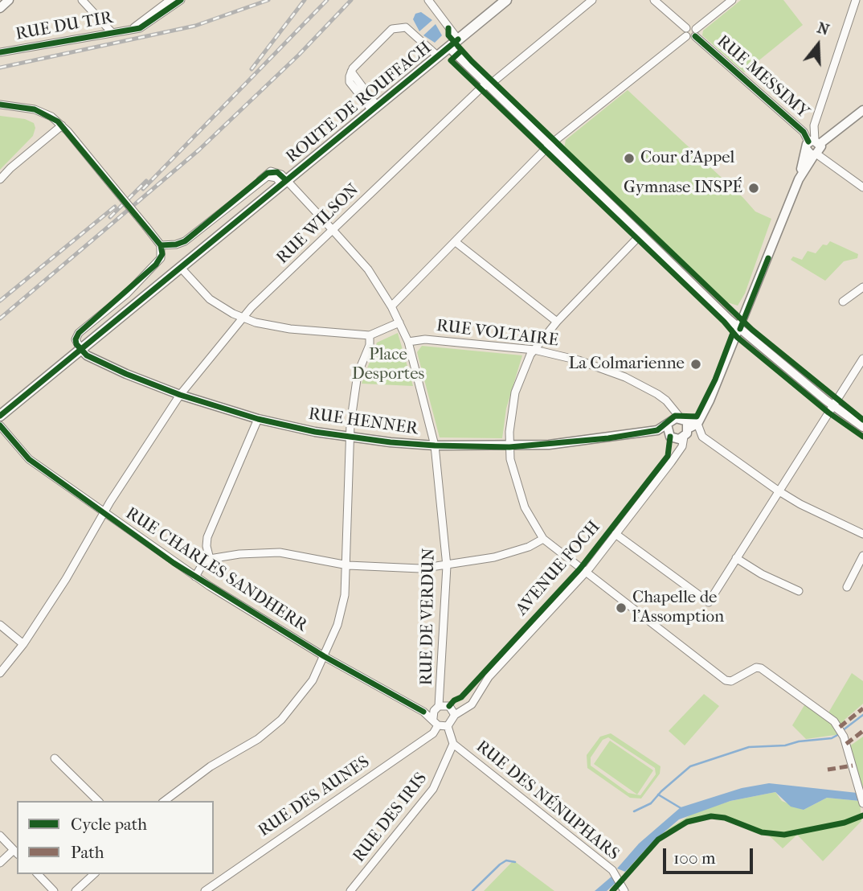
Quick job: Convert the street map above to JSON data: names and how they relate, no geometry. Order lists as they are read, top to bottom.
{
  "streets": {
    "main road": ["ROUTE DE ROUFFACH"],
    "street": [
      "RUE DU TIR",
      "RUE MESSIMY",
      "RUE WILSON",
      "RUE VOLTAIRE",
      "RUE HENNER",
      "AVENUE FOCH",
      "RUE CHARLES SANDHERR",
      "RUE DE VERDUN",
      "RUE DES AUNES",
      "RUE DES NÉNUPHARS",
      "RUE DES IRIS"
    ]
  },
  "crossings": [
    ["ROUTE DE ROUFFACH", "RUE HENNER"],
    ["ROUTE DE ROUFFACH", "RUE DE VERDUN"],
    ["RUE WILSON", "RUE HENNER"],
    ["RUE WILSON", "RUE CHARLES SANDHERR"],
    ["RUE WILSON", "RUE DE VERDUN"],
    ["RUE VOLTAIRE", "RUE HENNER"],
    ["RUE VOLTAIRE", "AVENUE FOCH"],
    ["RUE VOLTAIRE", "RUE DE VERDUN"],
    ["RUE HENNER", "AVENUE FOCH"],
    ["RUE HENNER", "RUE DE VERDUN"],
    ["AVENUE FOCH", "RUE CHARLES SANDHERR"],
    ["AVENUE FOCH", "RUE DE VERDUN"],
    ["AVENUE FOCH", "RUE DES AUNES"],
    ["RUE CHARLES SANDHERR", "RUE DE VERDUN"],
    ["RUE CHARLES SANDHERR", "RUE DES AUNES"],
    ["RUE DE VERDUN", "RUE DES AUNES"],
    ["RUE DES NÉNUPHARS", "RUE DES IRIS"]
  ],
  "parks": ["Place Desportes"],
  "places": [
    "Cour d'Appel",
    "Gymnase INSPÉ",
    "La Colmarienne",
    "Chapelle de l'Assomption"
  ],
  "legend": ["Cycle path", "Path"],
  "scale_bar": "100 m",
  "north": "top"
}
